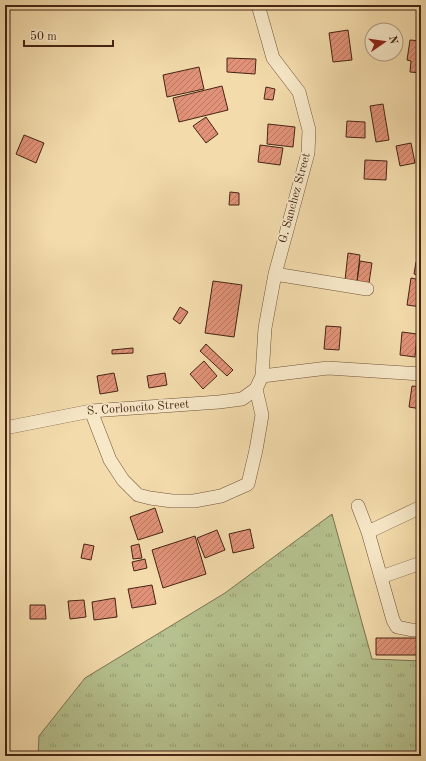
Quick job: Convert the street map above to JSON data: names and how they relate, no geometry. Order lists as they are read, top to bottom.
{
  "streets": {
    "street": ["G. Sanchez Street", "S. Corloncito Street"]
  },
  "scale_bar": "50 m",
  "north": "right"
}
